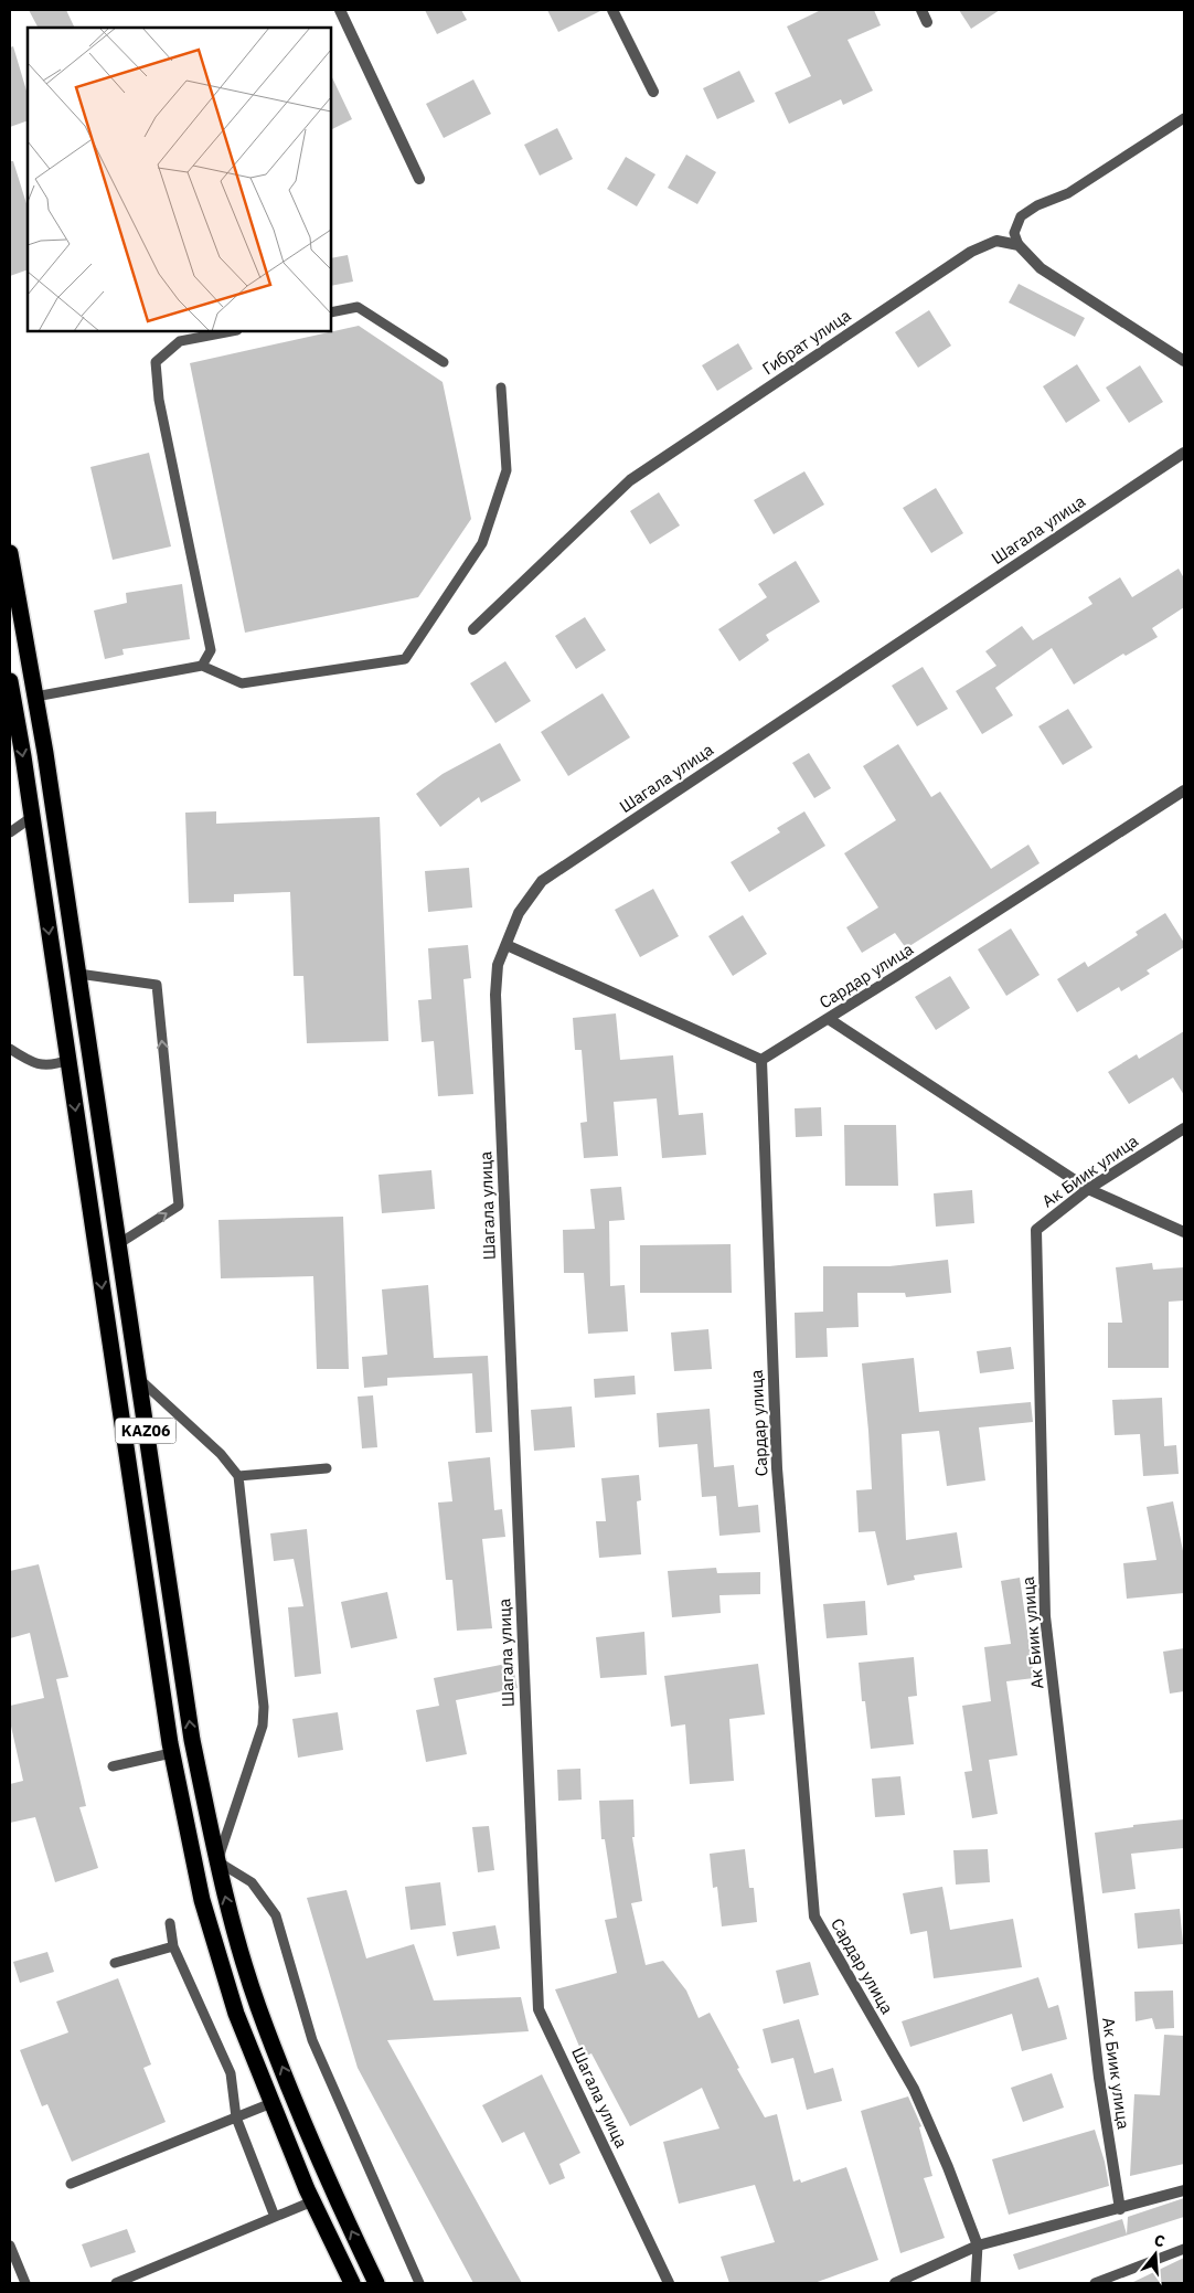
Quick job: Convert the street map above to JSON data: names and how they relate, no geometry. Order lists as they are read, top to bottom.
{
  "streets": {
    "highway": ["KАZ06"],
    "street": [
      "Гибрат улица",
      "Шагала улица",
      "Сардар улица",
      "Ак Биик улица"
    ]
  },
  "north": "top"
}
